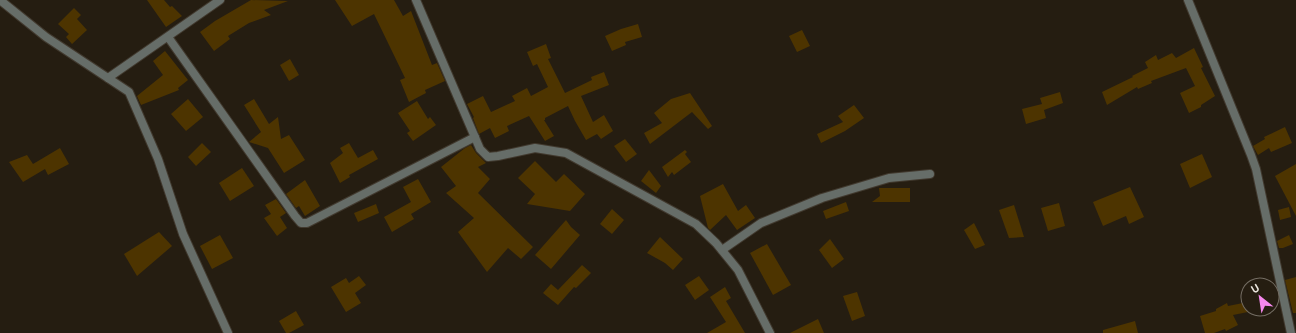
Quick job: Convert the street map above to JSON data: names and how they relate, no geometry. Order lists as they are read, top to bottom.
{
  "north": "top left"
}
